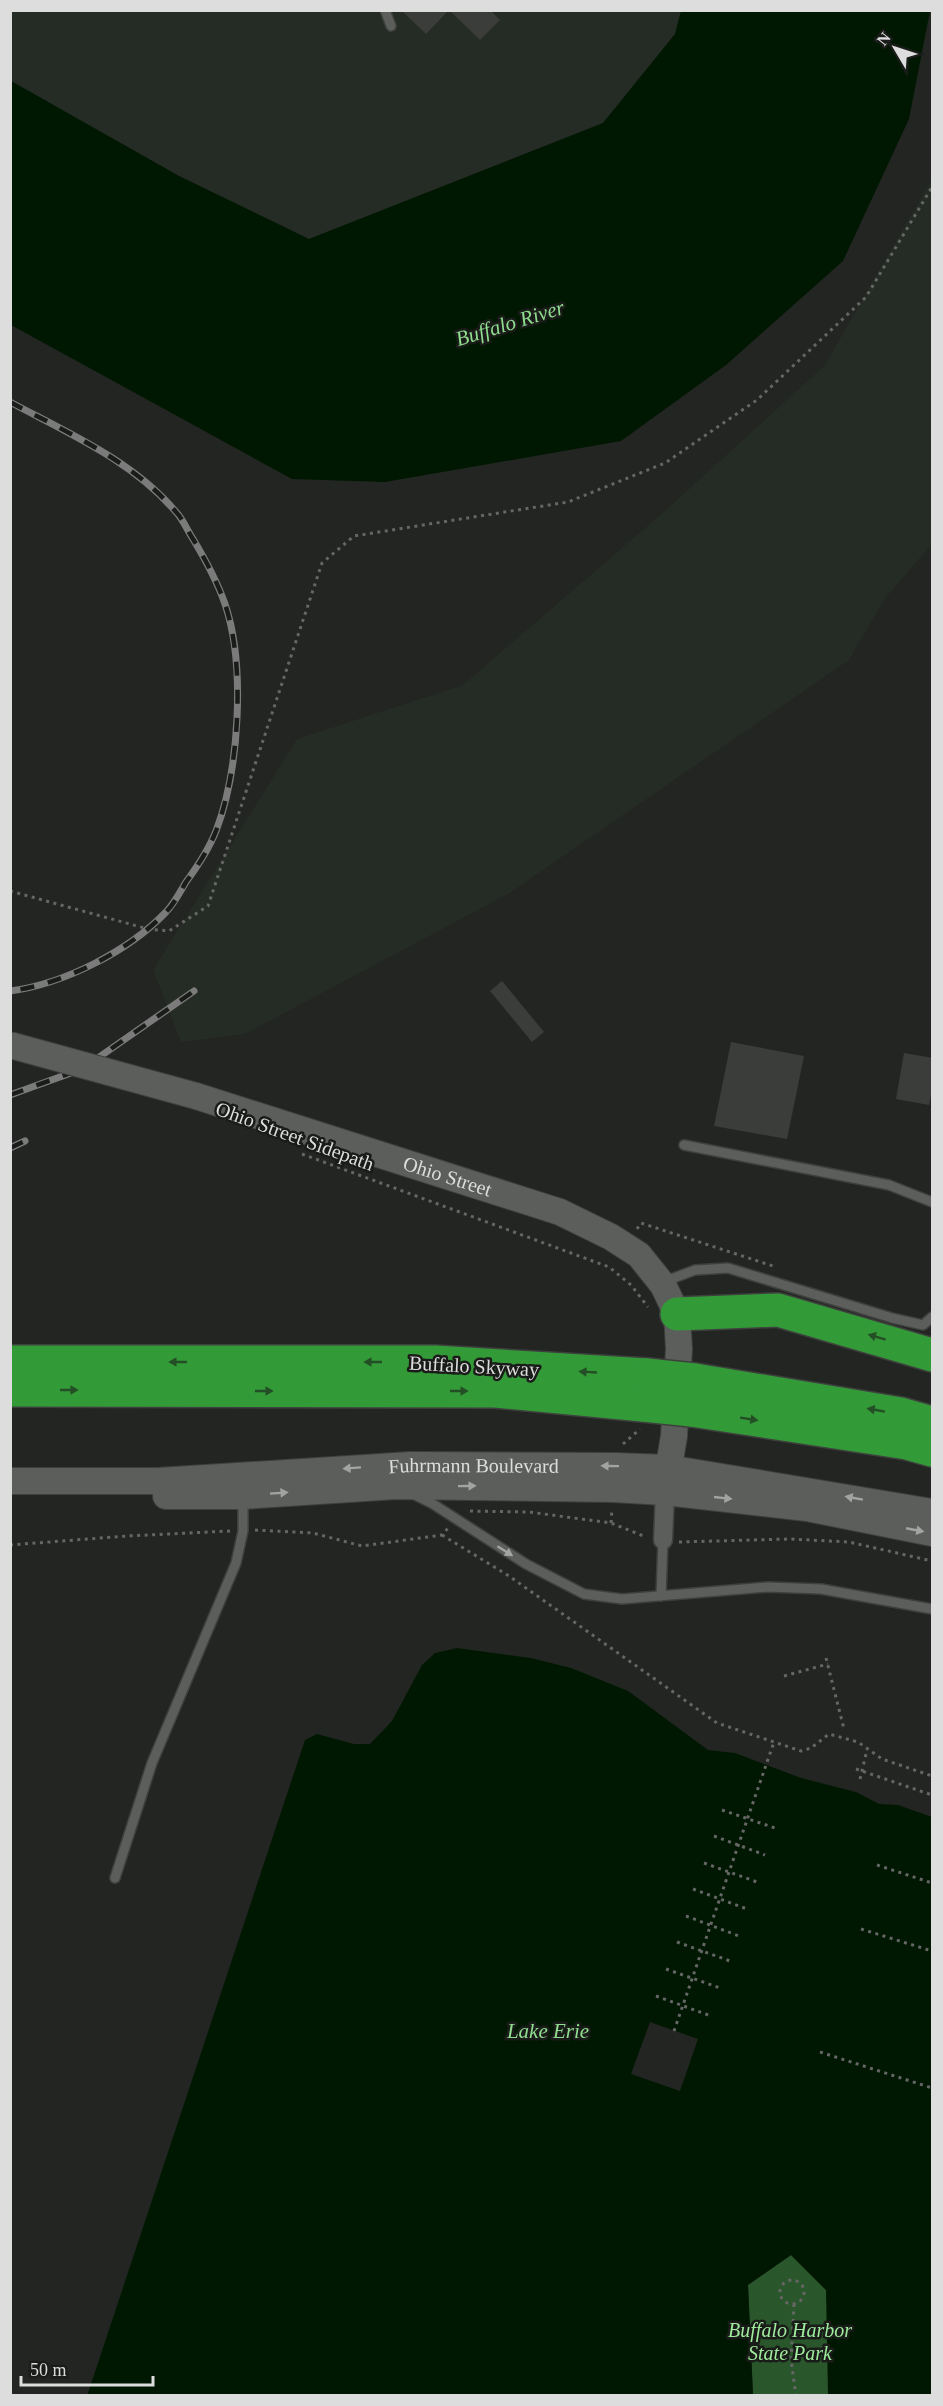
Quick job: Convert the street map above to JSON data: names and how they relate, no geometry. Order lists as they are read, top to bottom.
{
  "streets": {
    "highway": ["Buffalo Skyway"],
    "street": ["Ohio Street", "Fuhrmann Boulevard"],
    "path": ["Ohio Street Sidepath"]
  },
  "crossings": [
    ["Ohio Street Sidepath", "Ohio Street"],
    ["Ohio Street", "Fuhrmann Boulevard"]
  ],
  "water": ["Buffalo River", "Lake Erie"],
  "parks": ["Buffalo Harbor State Park"],
  "scale_bar": "50 m",
  "north": "top left"
}
